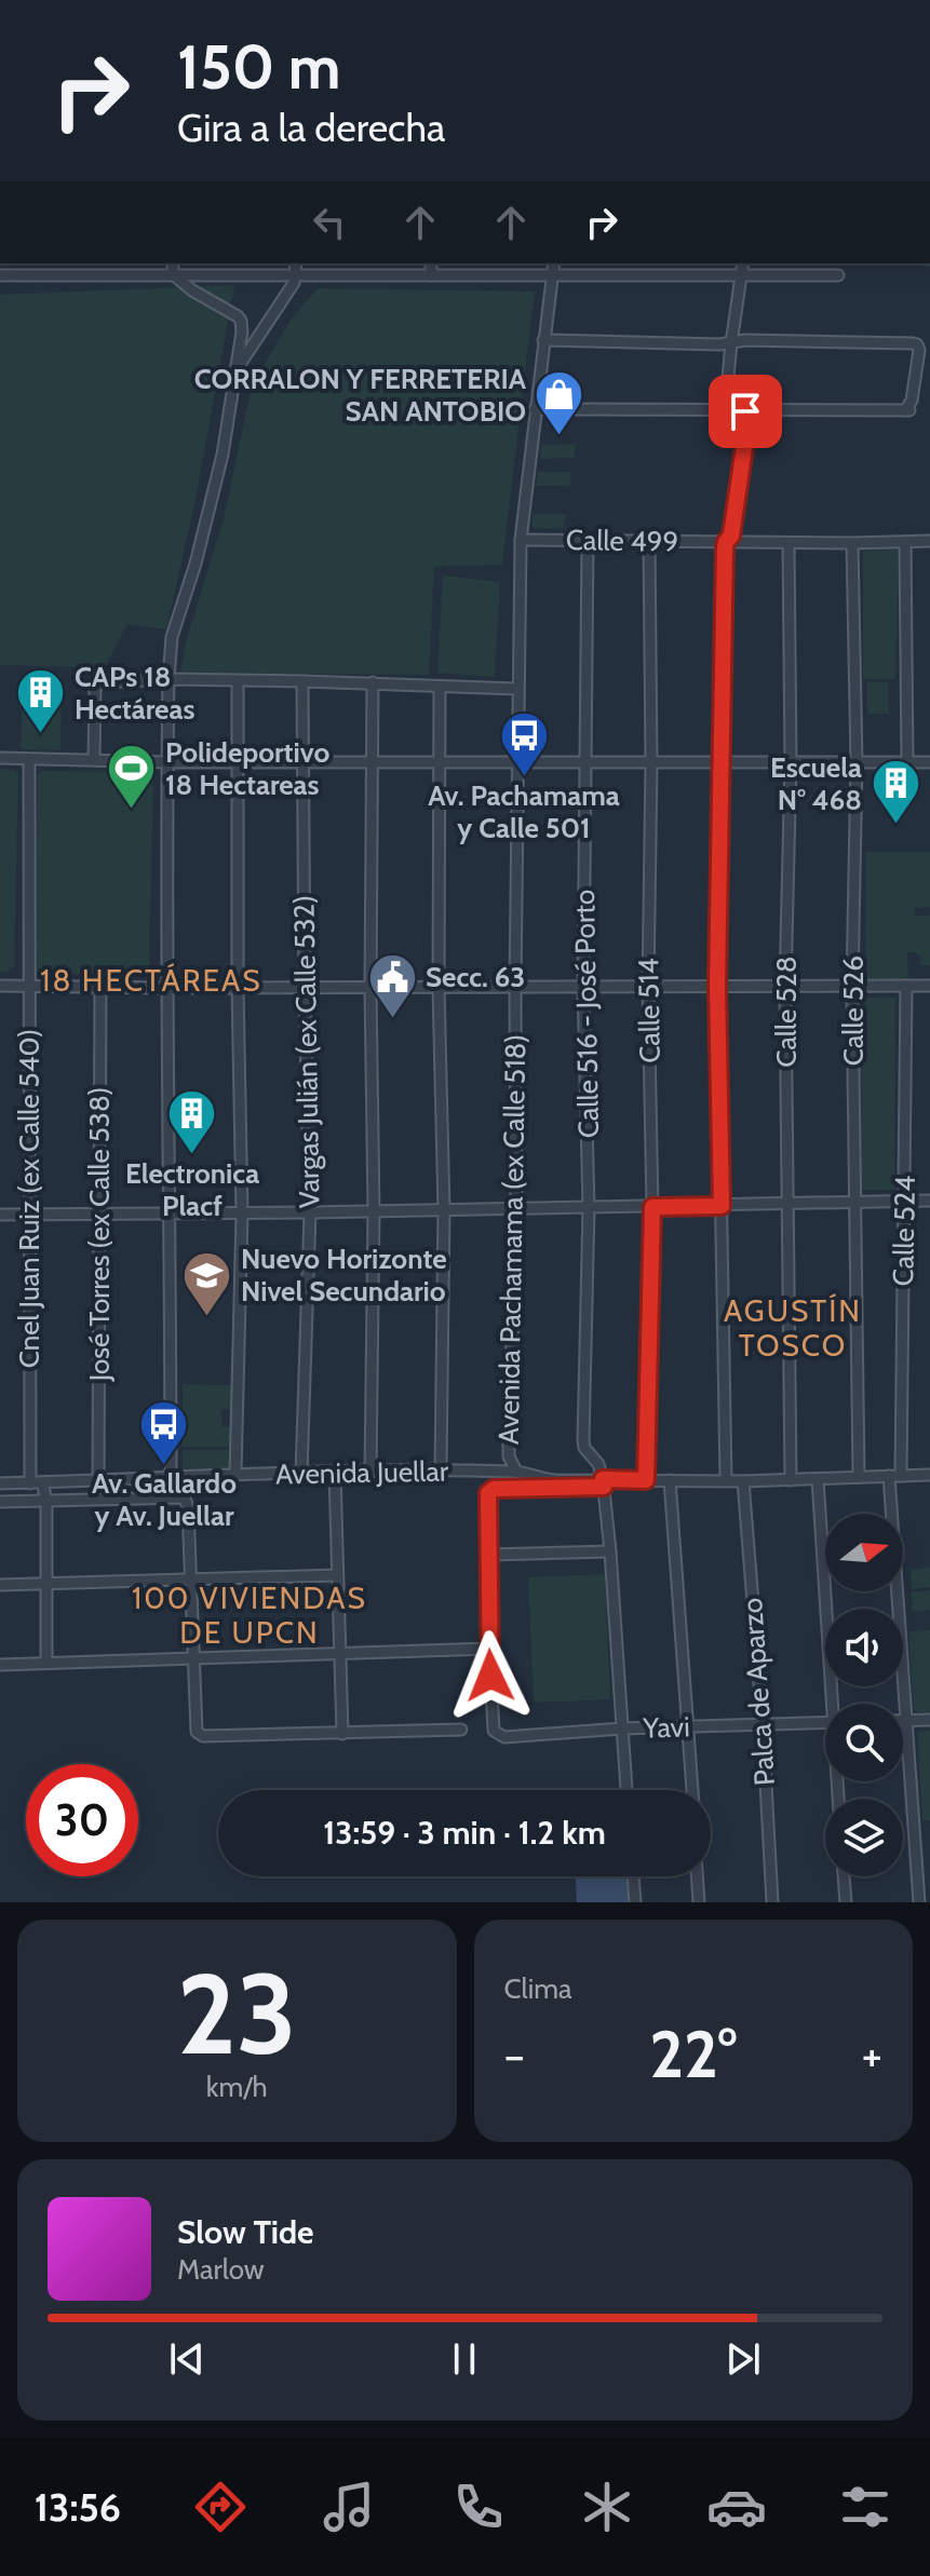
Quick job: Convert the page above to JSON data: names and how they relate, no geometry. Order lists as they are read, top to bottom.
{
  "streets": {
    "street": [
      "Calle 499",
      "Calle 514",
      "Calle 526",
      "Calle 528",
      "Calle 516 - José Porto",
      "Vargas Julián (ex Calle 532)",
      "Cnel Juan Ruiz (ex Calle 540)",
      "Calle 524",
      "José Torres (ex Calle 538)",
      "Avenida Pachamama (ex Calle 518)",
      "Avenida Juellar",
      "Palca de Aparzo",
      "Yavi"
    ]
  },
  "crossings": [
    ["Calle 499", "Calle 514"],
    ["Calle 499", "Calle 526"],
    ["Calle 499", "Calle 528"],
    ["Calle 499", "Calle 516 - José Porto"],
    ["Calle 499", "Avenida Pachamama (ex Calle 518)"],
    ["Calle 514", "Avenida Juellar"],
    ["Calle 526", "Avenida Juellar"],
    ["Calle 528", "Avenida Juellar"],
    ["Calle 516 - José Porto", "Avenida Juellar"],
    ["Vargas Julián (ex Calle 532)", "Avenida Juellar"],
    ["Cnel Juan Ruiz (ex Calle 540)", "Avenida Juellar"],
    ["Calle 524", "Avenida Juellar"],
    ["José Torres (ex Calle 538)", "Avenida Juellar"],
    ["Avenida Pachamama (ex Calle 518)", "Avenida Juellar"],
    ["Avenida Juellar", "Palca de Aparzo"],
    ["Palca de Aparzo", "Yavi"]
  ],
  "districts": ["18 HECTÁREAS", "AGUSTÍN TOSCO", "100 VIVIENDAS DE UPCN"],
  "places": {
    "shop": ["CORRALON Y FERRETERIA SAN ANTOBIO"],
    "building": ["CAPs 18 Hectáreas", "Escuela N° 468", "Electronica Placf"],
    "bus stop": ["Av. Pachamama y Calle 501", "Av. Gallardo y Av. Juellar"],
    "sports": ["Polideportivo 18 Hectareas"],
    "public building": ["Secc. 63"],
    "school or university": ["Nuevo Horizonte Nivel Secundario"]
  },
  "north": "right",
  "page": {
    "turn": ["150 m", "Gira a la derecha"],
    "limit": "30",
    "trip": "13:59 · 3 min · 1.2 km",
    "tile": [
      ["23", "km/h"],
      "Clima"
    ],
    "heat": ["−", "22°", "+"],
    "song": ["Slow Tide", "Marlow"],
    "tabs": "13:56"
  }
}
